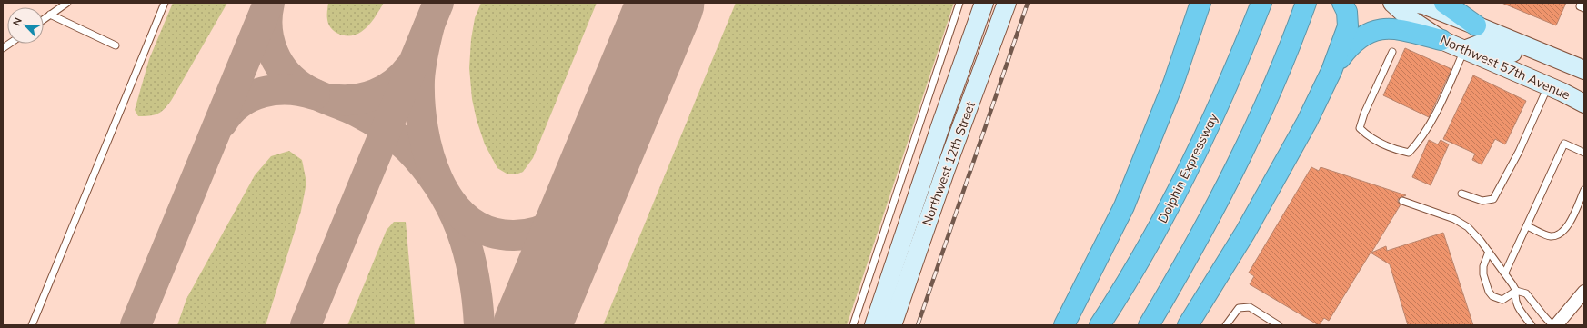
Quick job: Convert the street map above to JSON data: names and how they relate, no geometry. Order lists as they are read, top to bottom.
{
  "streets": {
    "highway": ["Dolphin Expressway"],
    "main road": ["Northwest 57th Avenue", "Northwest 12th Street"]
  },
  "north": "top left"
}
